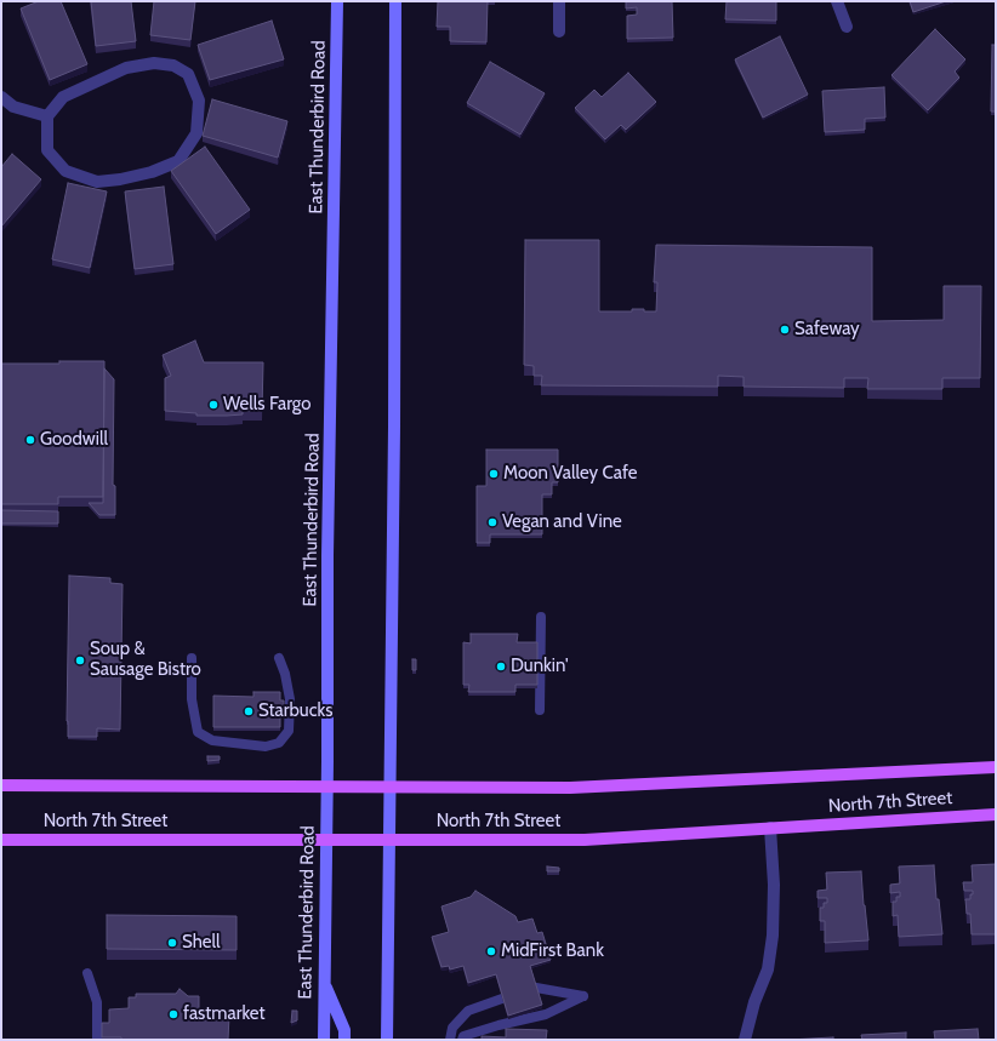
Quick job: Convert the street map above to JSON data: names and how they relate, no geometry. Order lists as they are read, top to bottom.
{
  "streets": {
    "main road": ["East Thunderbird Road", "North 7th Street"]
  },
  "crossings": [
    ["East Thunderbird Road", "North 7th Street"]
  ],
  "places": [
    "Safeway",
    "Wells Fargo",
    "Goodwill",
    "Moon Valley Cafe",
    "Vegan and Vine",
    "Soup & Sausage Bistro",
    "Dunkin'",
    "Starbucks",
    "Shell",
    "MidFirst Bank",
    "fastmarket"
  ]
}
